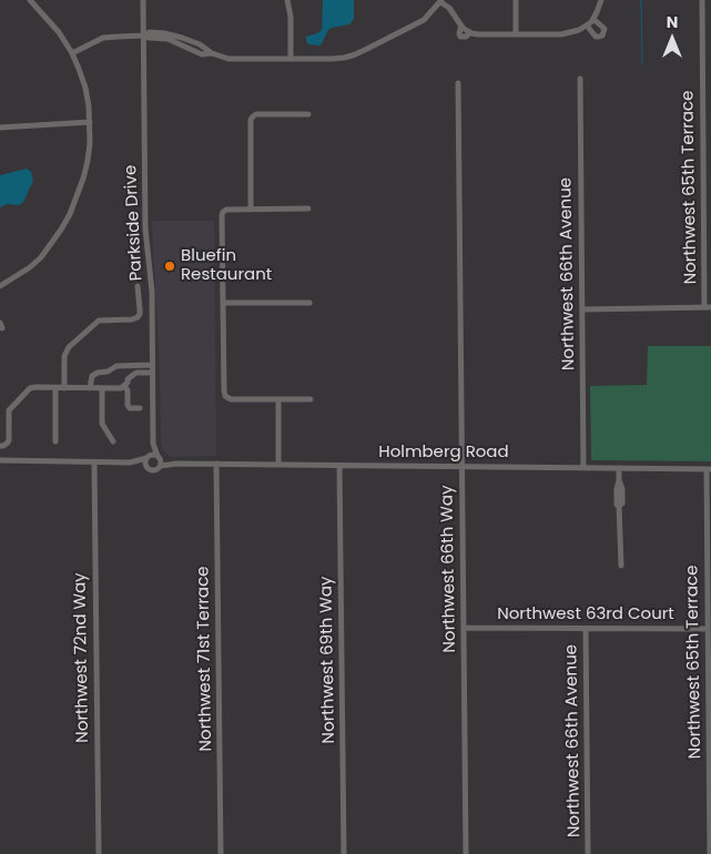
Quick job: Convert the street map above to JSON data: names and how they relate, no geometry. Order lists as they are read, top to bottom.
{
  "streets": {
    "street": [
      "Northwest 65th Terrace",
      "Parkside Drive",
      "Northwest 66th Avenue",
      "Holmberg Road",
      "Northwest 66th Way",
      "Northwest 63rd Court",
      "Northwest 72nd Way",
      "Northwest 71st Terrace",
      "Northwest 69th Way"
    ]
  },
  "crossings": [
    ["Northwest 65th Terrace", "Holmberg Road"],
    ["Northwest 65th Terrace", "Northwest 63rd Court"],
    ["Parkside Drive", "Holmberg Road"],
    ["Northwest 66th Avenue", "Holmberg Road"],
    ["Northwest 66th Avenue", "Northwest 63rd Court"],
    ["Holmberg Road", "Northwest 66th Way"],
    ["Holmberg Road", "Northwest 71st Terrace"],
    ["Holmberg Road", "Northwest 69th Way"],
    ["Northwest 66th Way", "Northwest 63rd Court"]
  ],
  "places": ["Bluefin Restaurant"],
  "north": "top"
}
